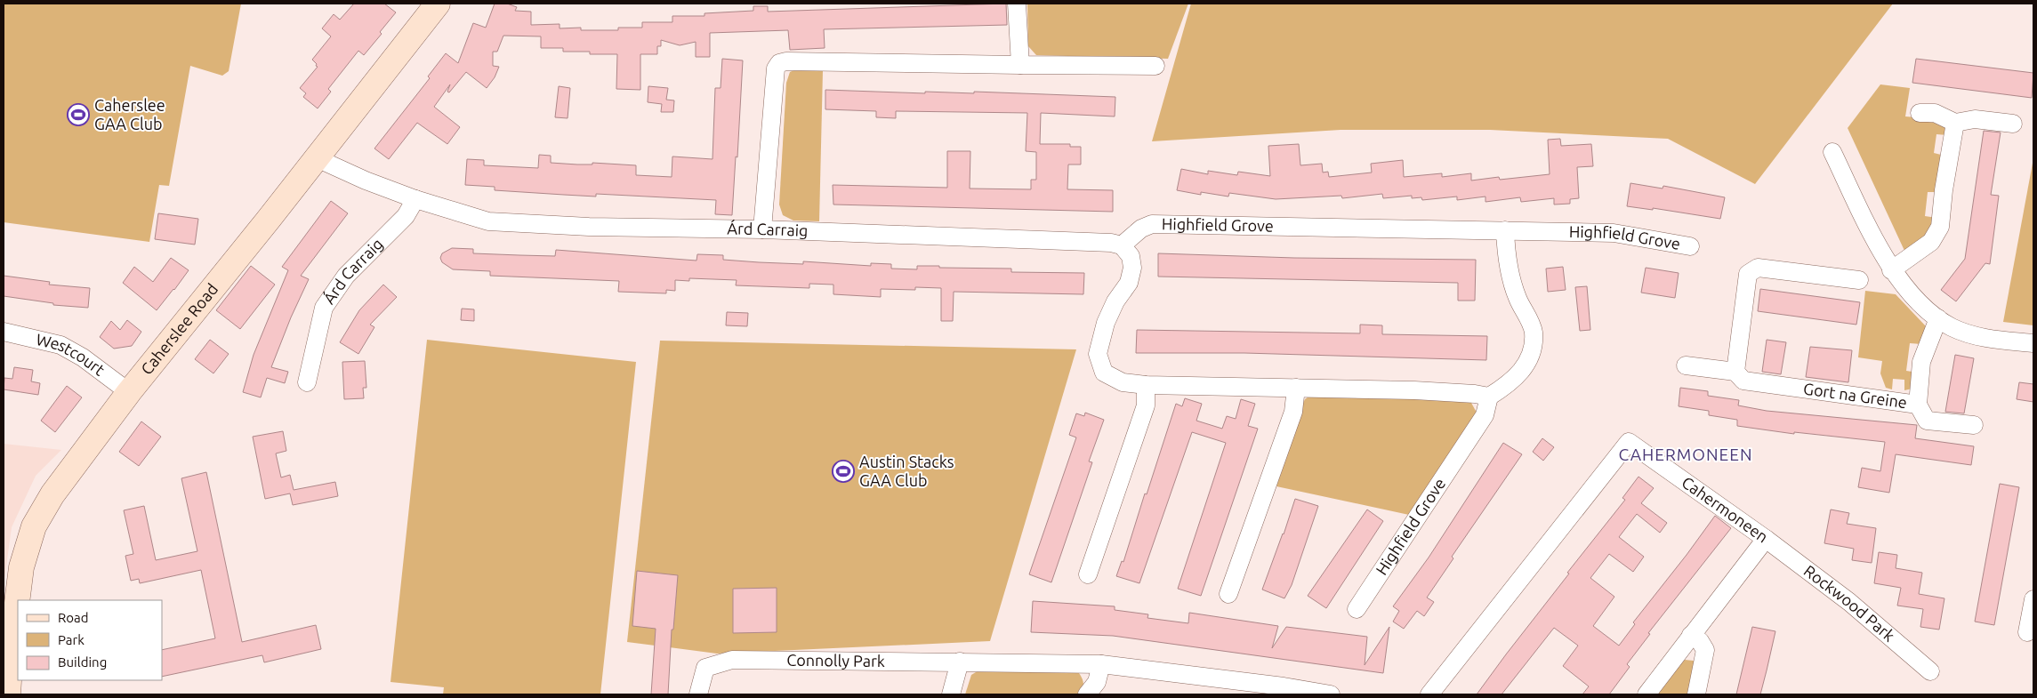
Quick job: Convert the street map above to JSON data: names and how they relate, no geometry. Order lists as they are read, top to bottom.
{
  "streets": {
    "main road": ["Caherslee Road"],
    "street": [
      "Highfield Grove",
      "Árd Carraig",
      "Westcourt",
      "Gort na Greine",
      "Cahermoneen",
      "Rockwood Park",
      "Connolly Park"
    ]
  },
  "crossings": [
    ["Highfield Grove", "Árd Carraig"],
    ["Árd Carraig", "Caherslee Road"],
    ["Caherslee Road", "Westcourt"],
    ["Cahermoneen", "Rockwood Park"]
  ],
  "districts": ["CAHERMONEEN"],
  "places": {
    "sports": ["Caherslee GAA Club", "Austin Stacks GAA Club"]
  },
  "legend": ["Road", "Park", "Building"]
}
